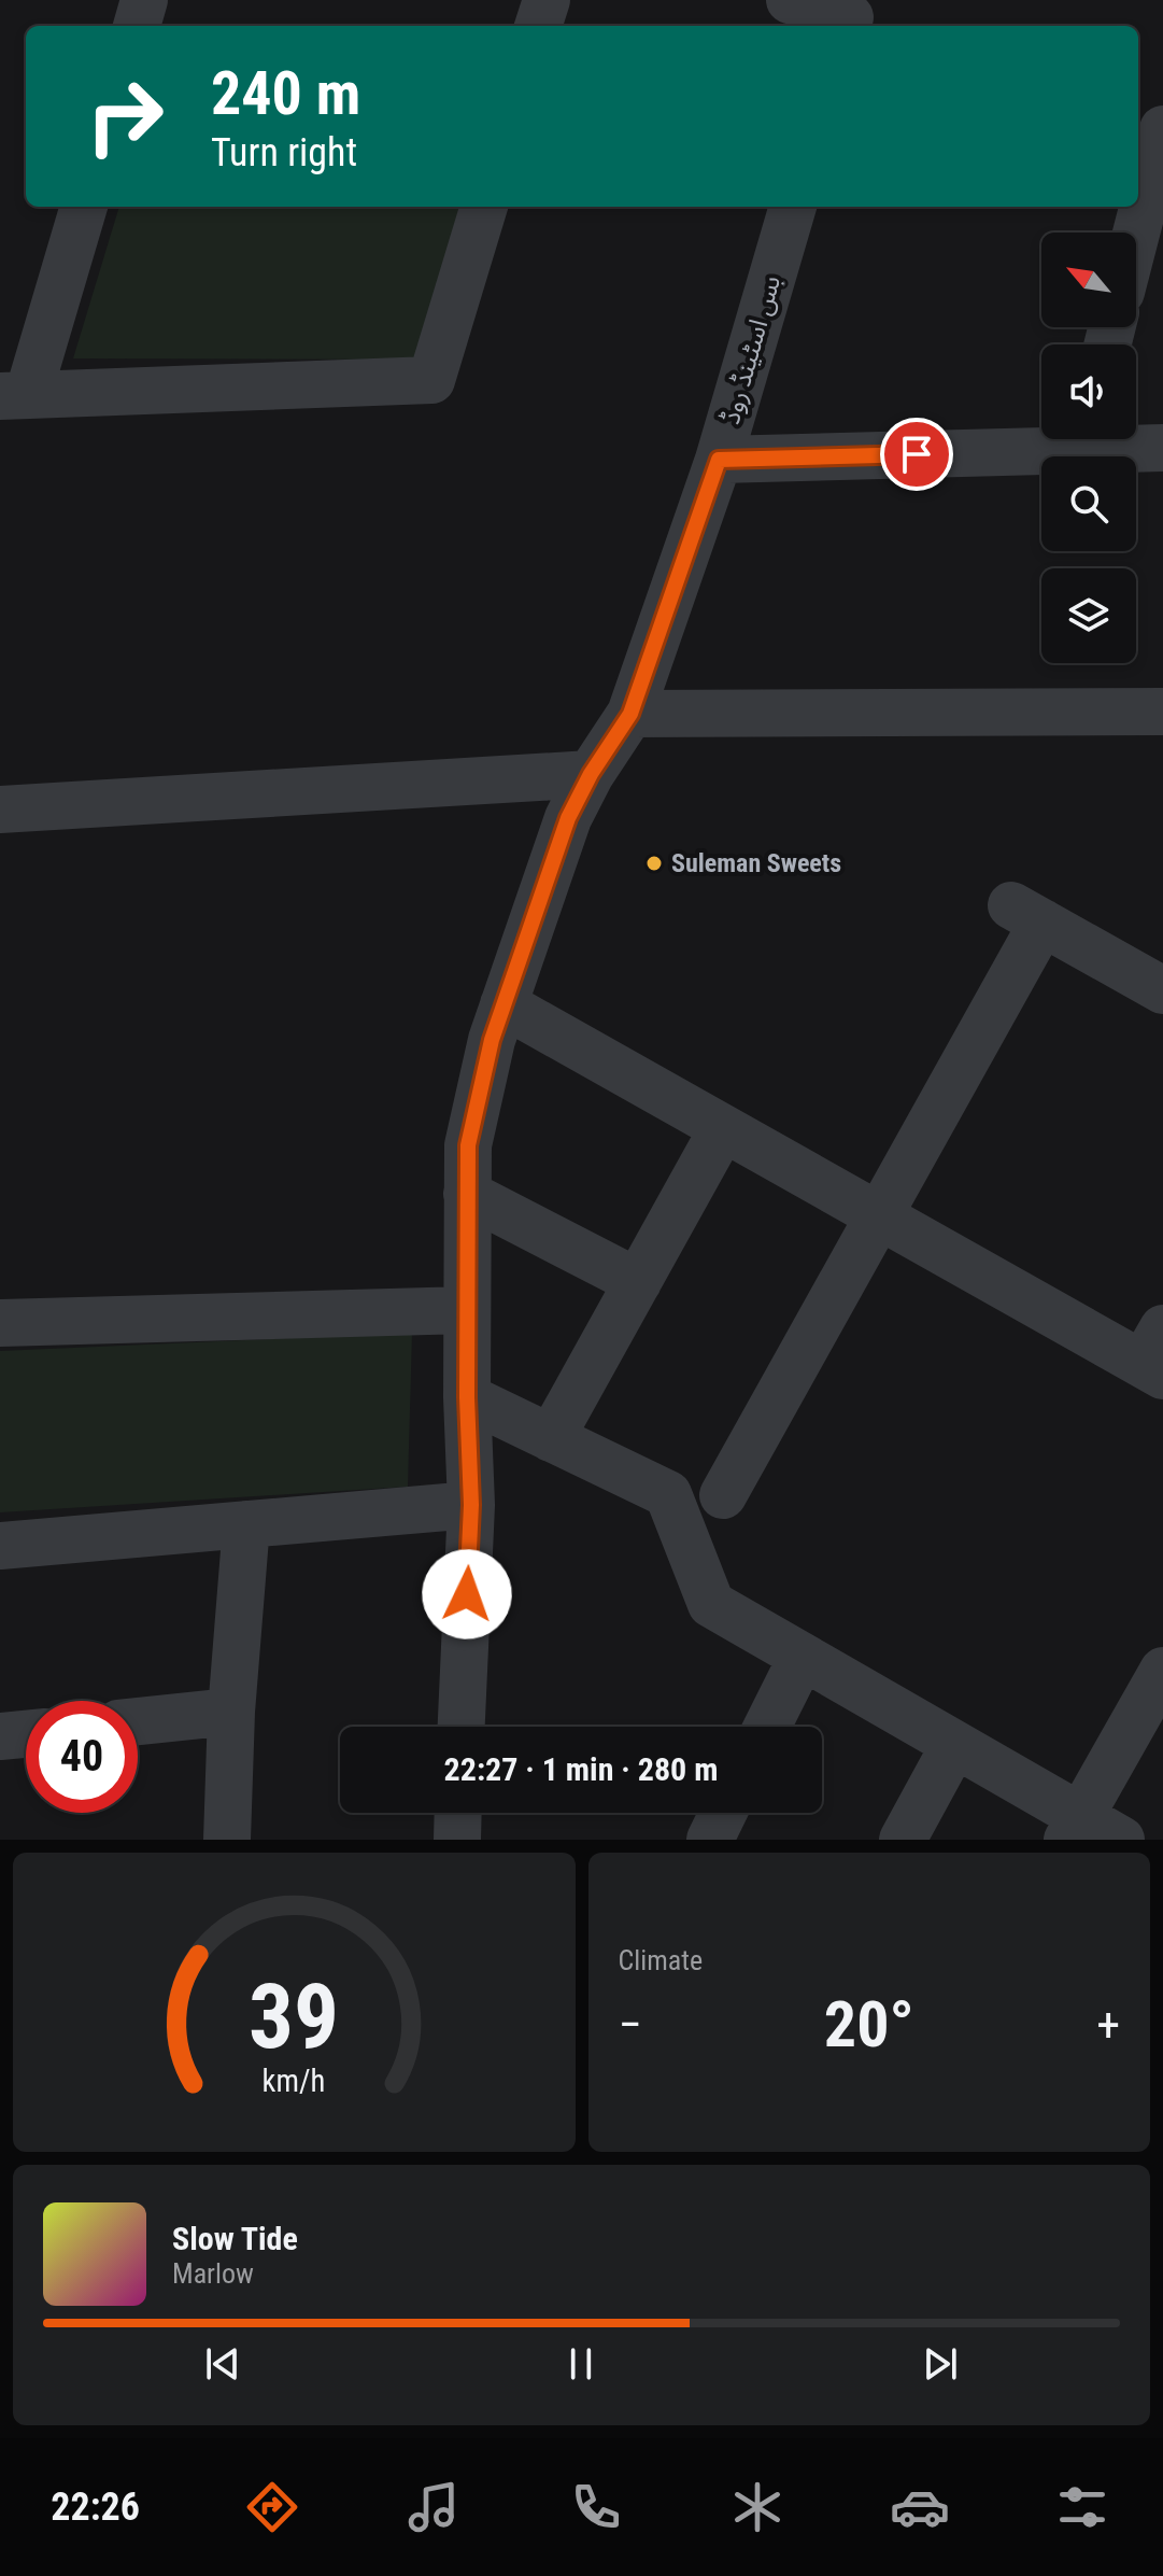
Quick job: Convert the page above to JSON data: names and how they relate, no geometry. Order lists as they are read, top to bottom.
{
  "streets": {
    "street": ["بس اسٹینڈ روڈ"]
  },
  "places": ["Suleman Sweets"],
  "north": "top left",
  "page": {
    "turn": ["240 m", "Turn right"],
    "limit": "40",
    "trip": "22:27 · 1 min · 280 m",
    "tile": "Climate",
    "heat": ["−", "20°", "+"],
    "song": ["Slow Tide", "Marlow"],
    "tabs": "22:26",
    "gauge": ["39", "km/h"]
  }
}
